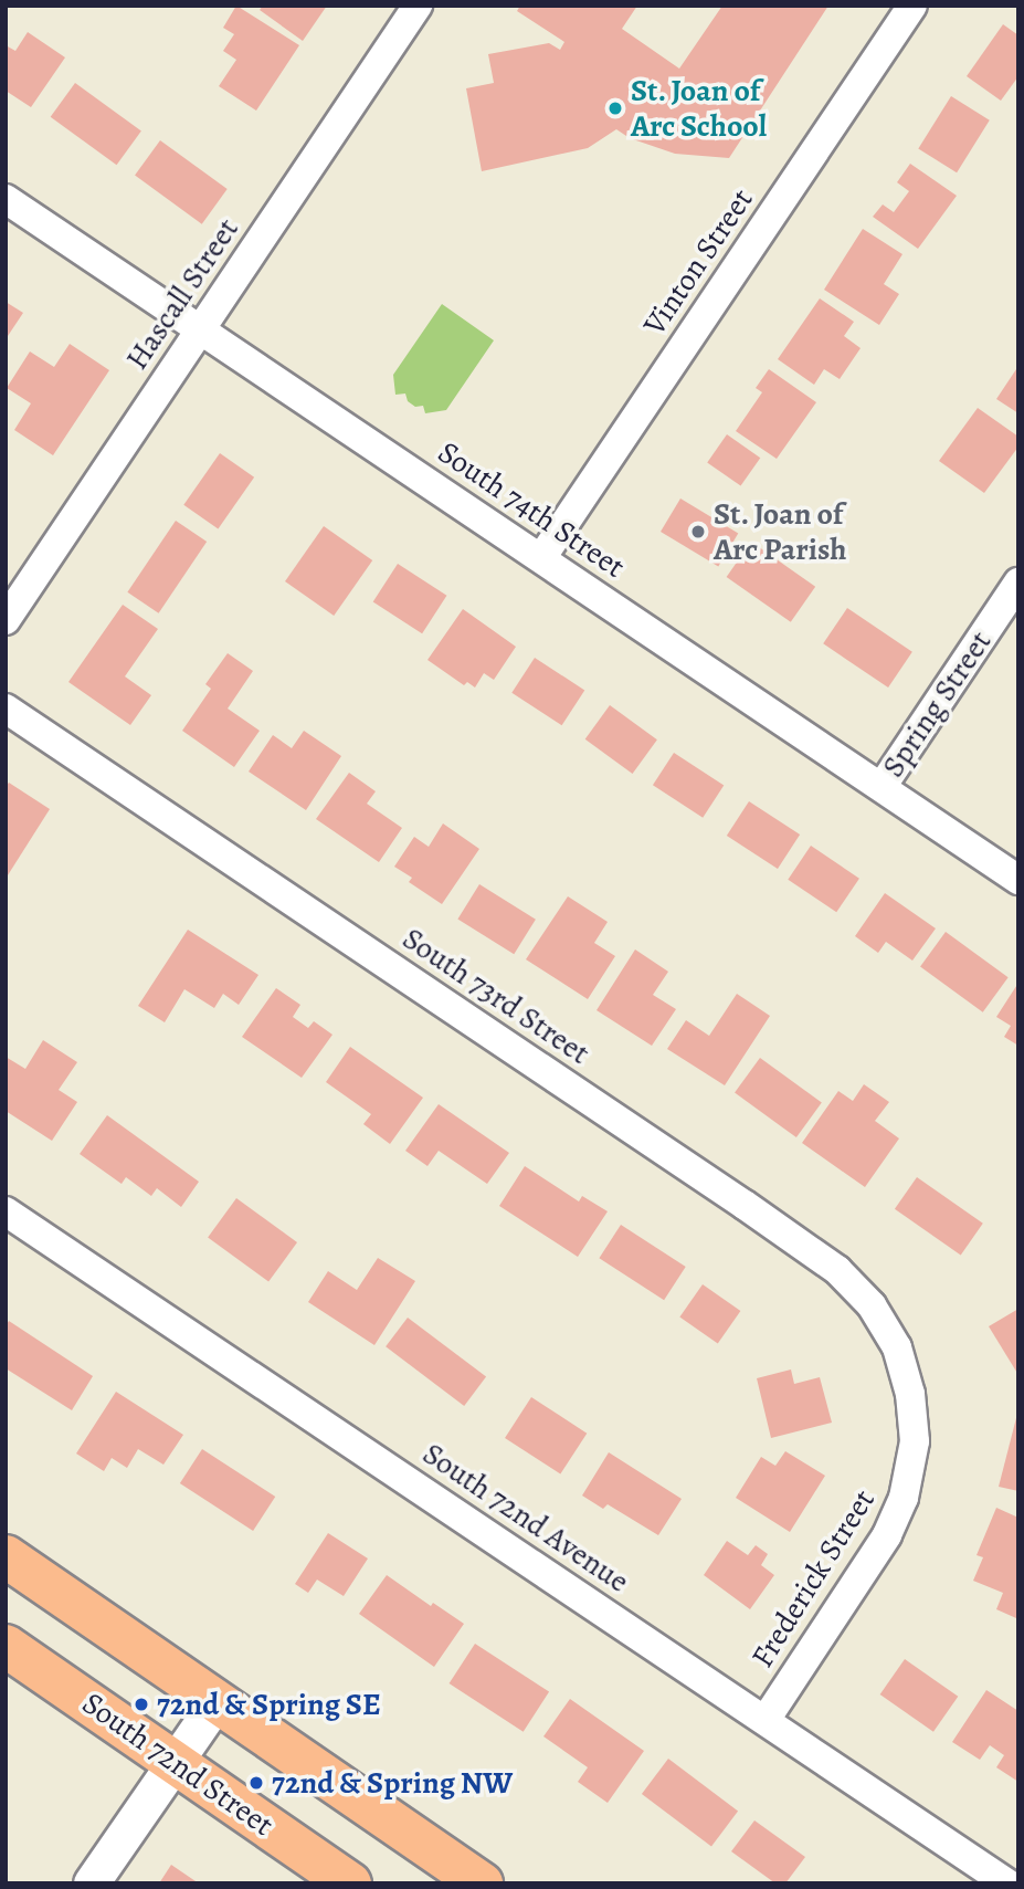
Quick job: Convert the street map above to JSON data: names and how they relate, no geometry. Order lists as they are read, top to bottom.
{
  "streets": {
    "main road": ["South 72nd Street"],
    "street": [
      "Vinton Street",
      "Hascall Street",
      "South 74th Street",
      "Spring Street",
      "South 73rd Street",
      "South 72nd Avenue",
      "Frederick Street"
    ]
  },
  "crossings": [
    ["Vinton Street", "South 74th Street"],
    ["Hascall Street", "South 74th Street"],
    ["South 74th Street", "Spring Street"],
    ["South 73rd Street", "Frederick Street"],
    ["South 72nd Avenue", "Frederick Street"]
  ],
  "places": [
    "St. Joan of Arc School",
    "St. Joan of Arc Parish",
    "72nd & Spring SE",
    "72nd & Spring NW"
  ]
}
